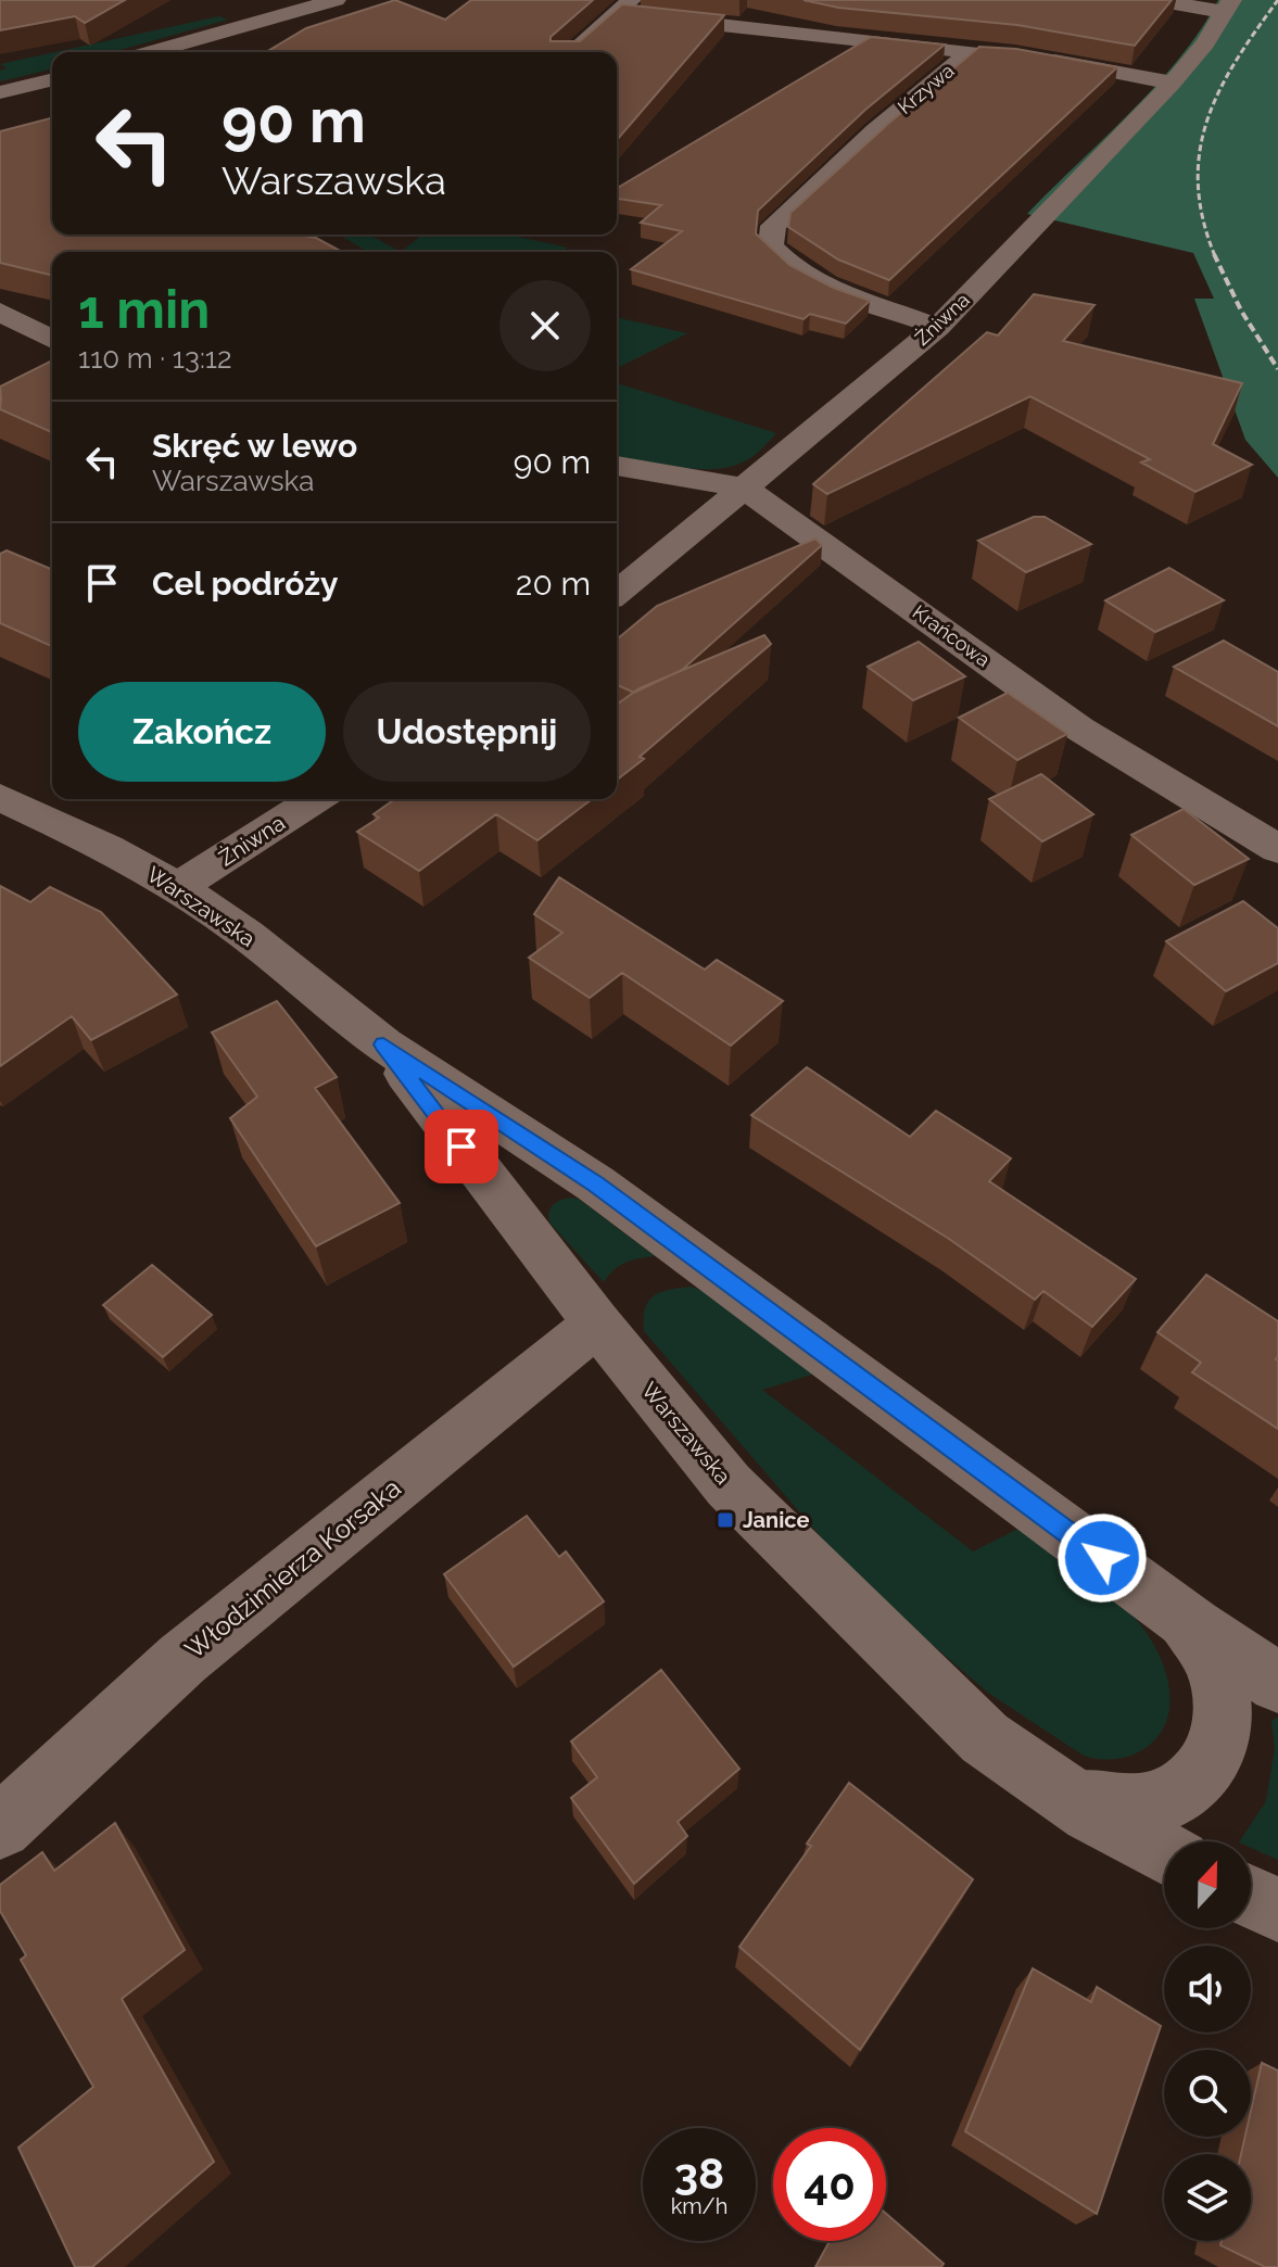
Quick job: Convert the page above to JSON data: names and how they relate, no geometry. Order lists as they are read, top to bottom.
{
  "streets": {
    "street": [
      "Krzywa",
      "Żniwna",
      "Krańcowa",
      "Warszawska",
      "Włodzimierza Korsaka"
    ]
  },
  "crossings": [
    ["Krzywa", "Żniwna"],
    ["Żniwna", "Krańcowa"],
    ["Żniwna", "Warszawska"],
    ["Warszawska", "Włodzimierza Korsaka"]
  ],
  "places": {
    "transit": ["Janice"]
  },
  "north": "top",
  "page": {
    "turn": ["90 m", "Warszawska"],
    "heading": ["1 min", "110 m · 13:12"],
    "list": [
      {
        "name": "Skręć w lewo",
        "note": "Warszawska",
        "value": "90 m"
      },
      {
        "name": "Cel podróży",
        "value": "20 m"
      }
    ],
    "buttons": ["Zakończ", "Udostępnij"],
    "speed": "38 km/h",
    "limit": "40"
  }
}
